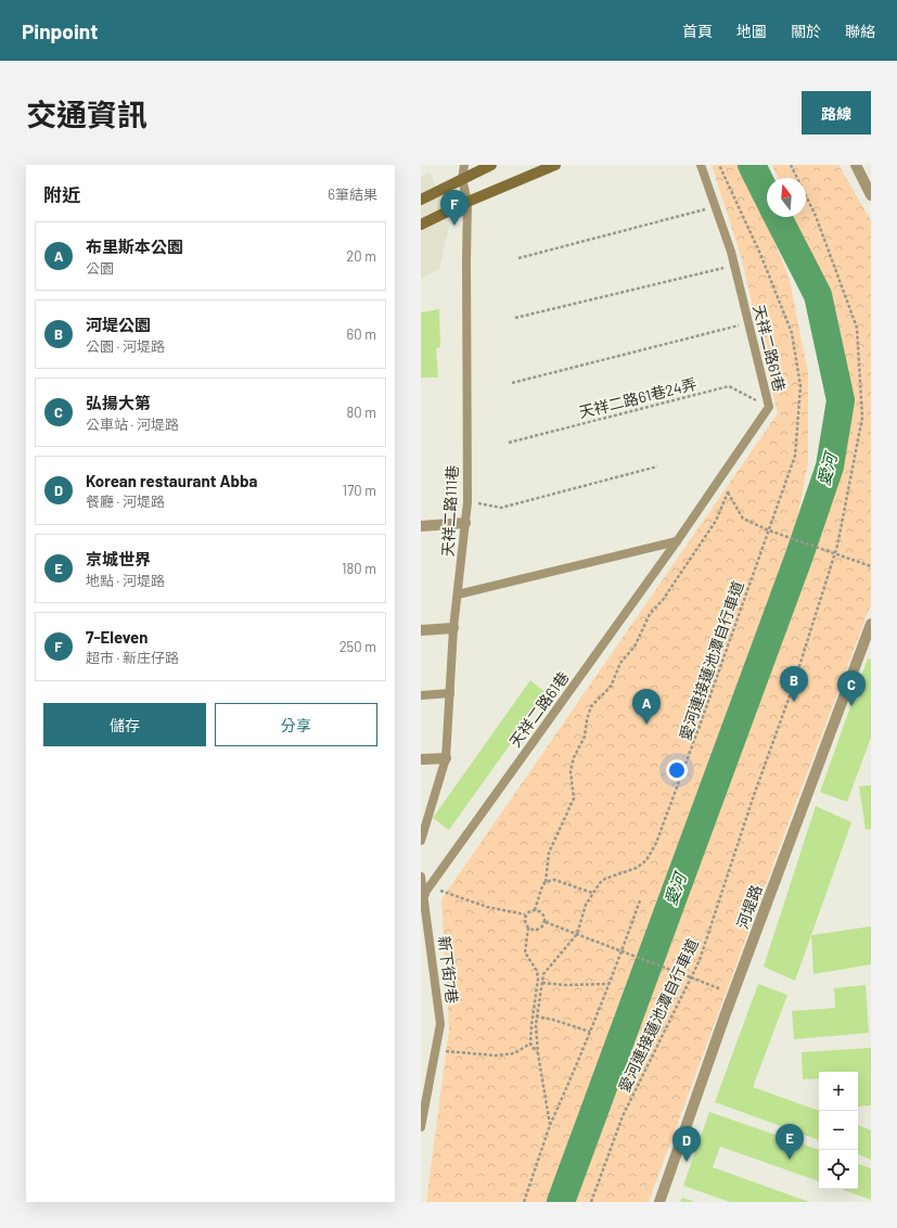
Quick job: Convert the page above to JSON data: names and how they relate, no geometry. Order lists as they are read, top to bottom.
{
  "streets": {
    "street": ["河堤路"],
    "lane": ["天祥二路61巷", "天祥二路111巷", "新下街7巷"],
    "path": ["天祥二路61巷24弄", "愛河連接蓮池潭自行車道"]
  },
  "crossings": [
    ["天祥二路61巷", "天祥二路61巷24弄"],
    ["天祥二路61巷", "新下街7巷"]
  ],
  "water": ["愛河"],
  "north": "top",
  "page": {
    "header": "Pinpoint",
    "nav": [
      "首頁",
      "地圖",
      "關於",
      "聯絡"
    ],
    "title": "交通資訊",
    "buttons": [
      "路線",
      ["儲存", "分享"]
    ],
    "heading": ["附近", "6筆結果"],
    "pins": [
      "F",
      "B",
      "C",
      "A",
      "E",
      "D"
    ],
    "list": [
      {
        "mark": "A",
        "name": "布里斯本公園",
        "note": "公園",
        "value": "20 m"
      },
      {
        "mark": "B",
        "name": "河堤公園",
        "note": "公園 · 河堤路",
        "value": "60 m"
      },
      {
        "mark": "C",
        "name": "弘揚大第",
        "note": "公車站 · 河堤路",
        "value": "80 m"
      },
      {
        "mark": "D",
        "name": "Korean restaurant Abba",
        "note": "餐廳 · 河堤路",
        "value": "170 m"
      },
      {
        "mark": "E",
        "name": "京城世界",
        "note": "地點 · 河堤路",
        "value": "180 m"
      },
      {
        "mark": "F",
        "name": "7-Eleven",
        "note": "超市 · 新庄仔路",
        "value": "250 m"
      }
    ],
    "map_buttons": ["+", "−"]
  }
}
